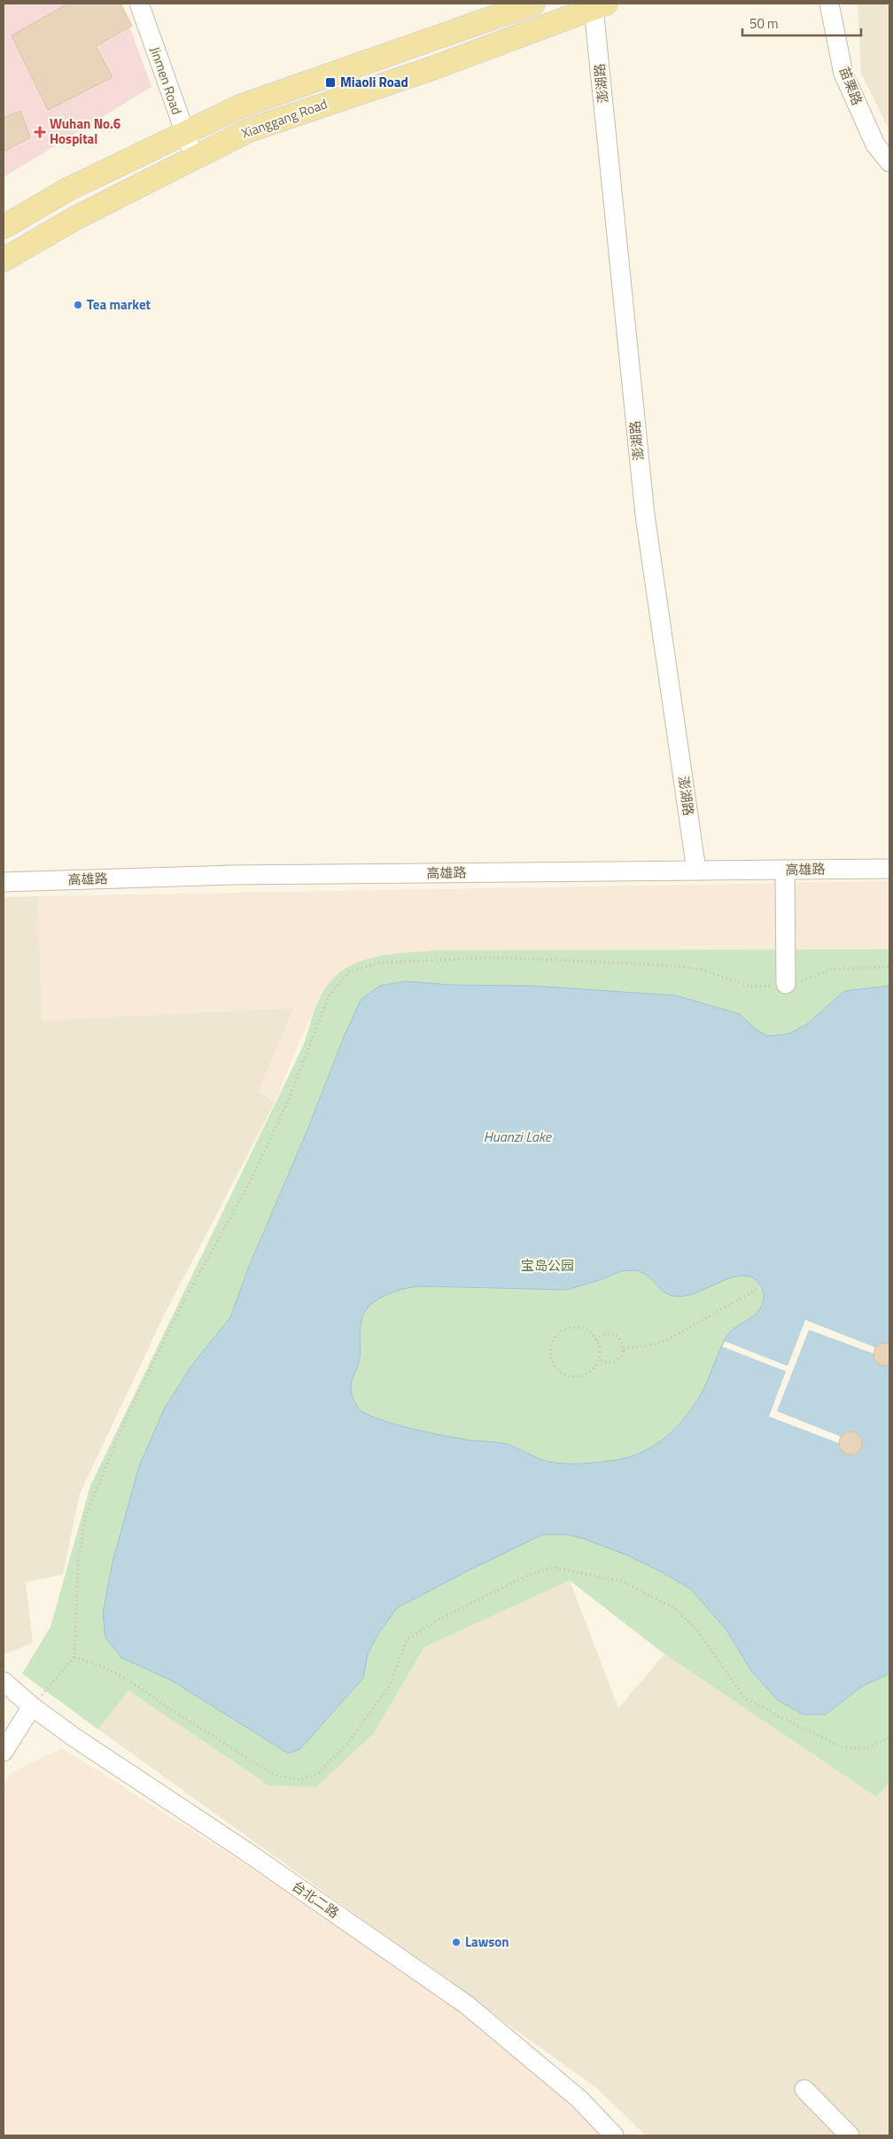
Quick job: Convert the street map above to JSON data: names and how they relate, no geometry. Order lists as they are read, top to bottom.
{
  "streets": {
    "main road": ["Xianggang Road"],
    "street": [
      "Jinmen Road",
      "澎湖路",
      "苗栗路",
      "高雄路",
      "台北二路"
    ]
  },
  "crossings": [
    ["Jinmen Road", "Xianggang Road"],
    ["澎湖路", "Xianggang Road"],
    ["澎湖路", "高雄路"]
  ],
  "water": ["Huanzi Lake"],
  "parks": ["宝岛公园"],
  "places": {
    "transit": ["Miaoli Road"],
    "health": ["Wuhan No.6 Hospital"],
    "other": ["Tea market", "Lawson"]
  },
  "scale_bar": "50 m"
}
